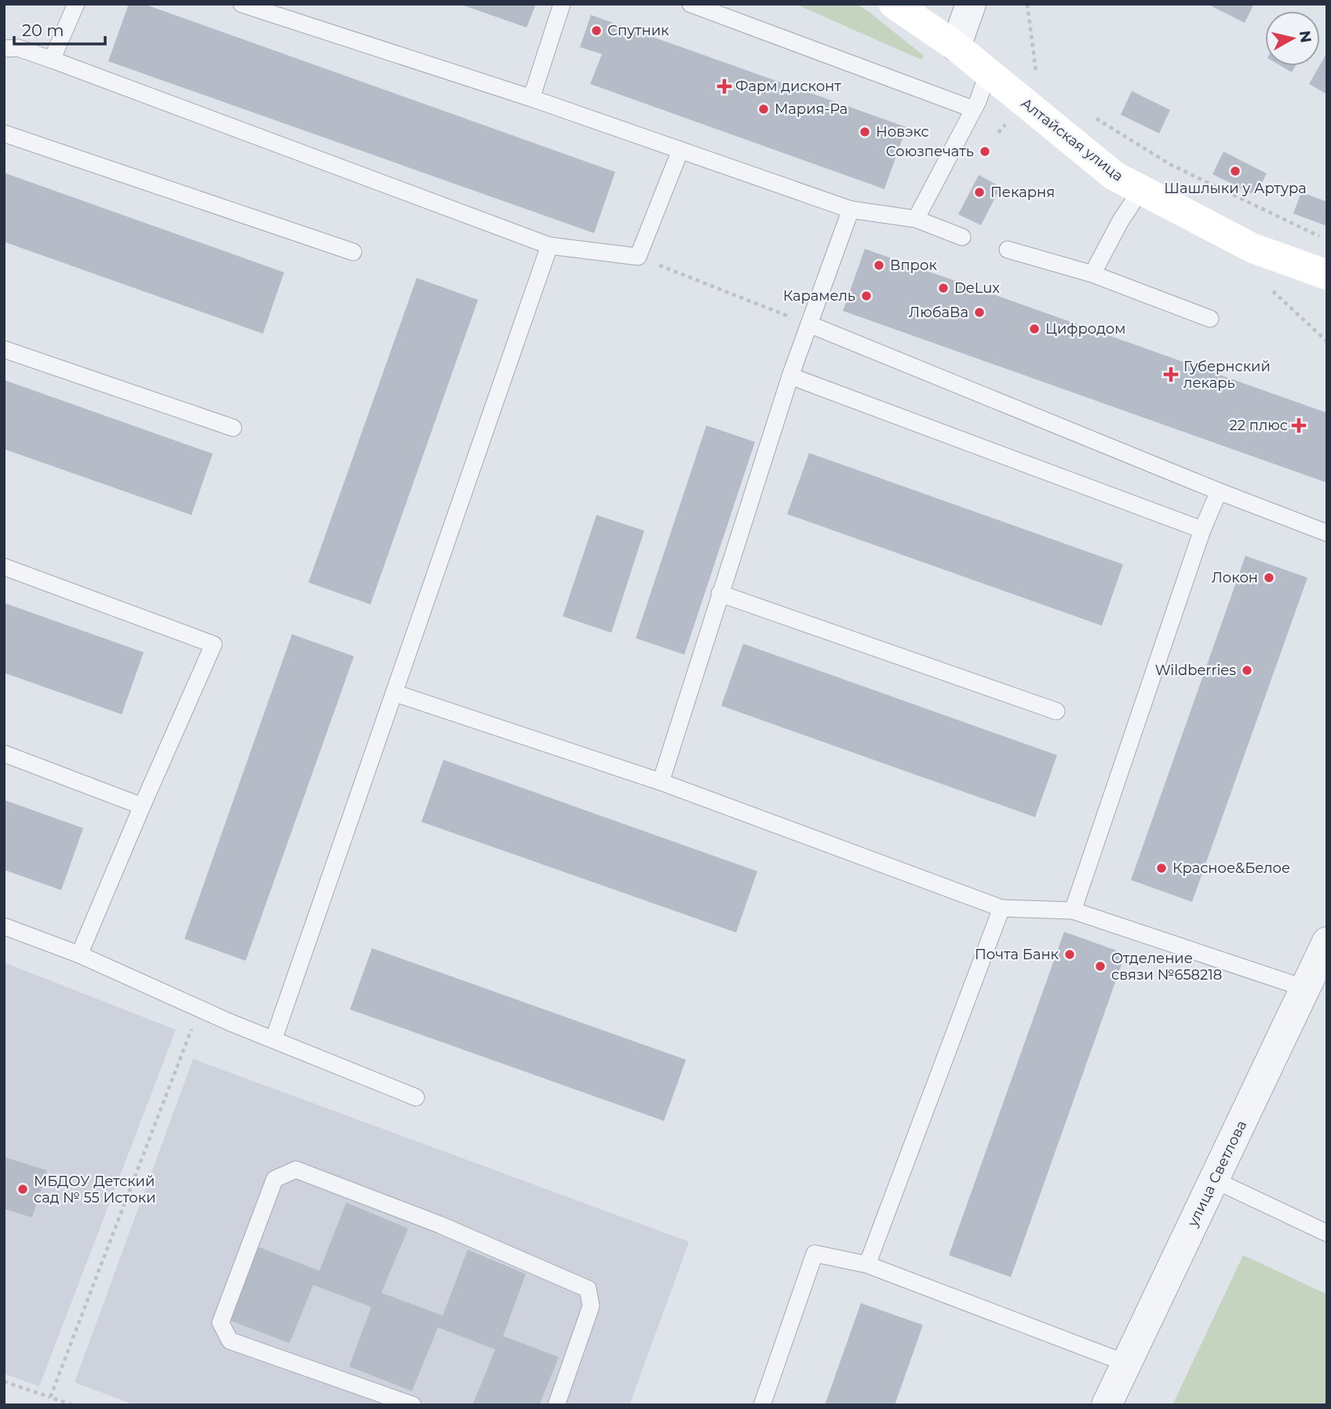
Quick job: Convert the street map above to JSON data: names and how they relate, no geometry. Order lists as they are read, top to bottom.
{
  "streets": {
    "main road": ["Алтайская улица"],
    "street": ["улица Светлова"]
  },
  "places": {
    "other": [
      "Спутник",
      "Мария-Ра",
      "Новэкс",
      "Союзпечать",
      "Шашлыки у Артура",
      "Пекарня",
      "Впрок",
      "DeLux",
      "Карамель",
      "ЛюбаВа",
      "Цифродом",
      "Локон",
      "Wildberries",
      "Красное&Белое",
      "Почта Банк",
      "Отделение связи №658218",
      "МБДОУ Детский сад № 55 Истоки"
    ],
    "health": ["Фарм дисконт", "Губернский лекарь", "22 плюс"]
  },
  "scale_bar": "20 m",
  "north": "right"
}
